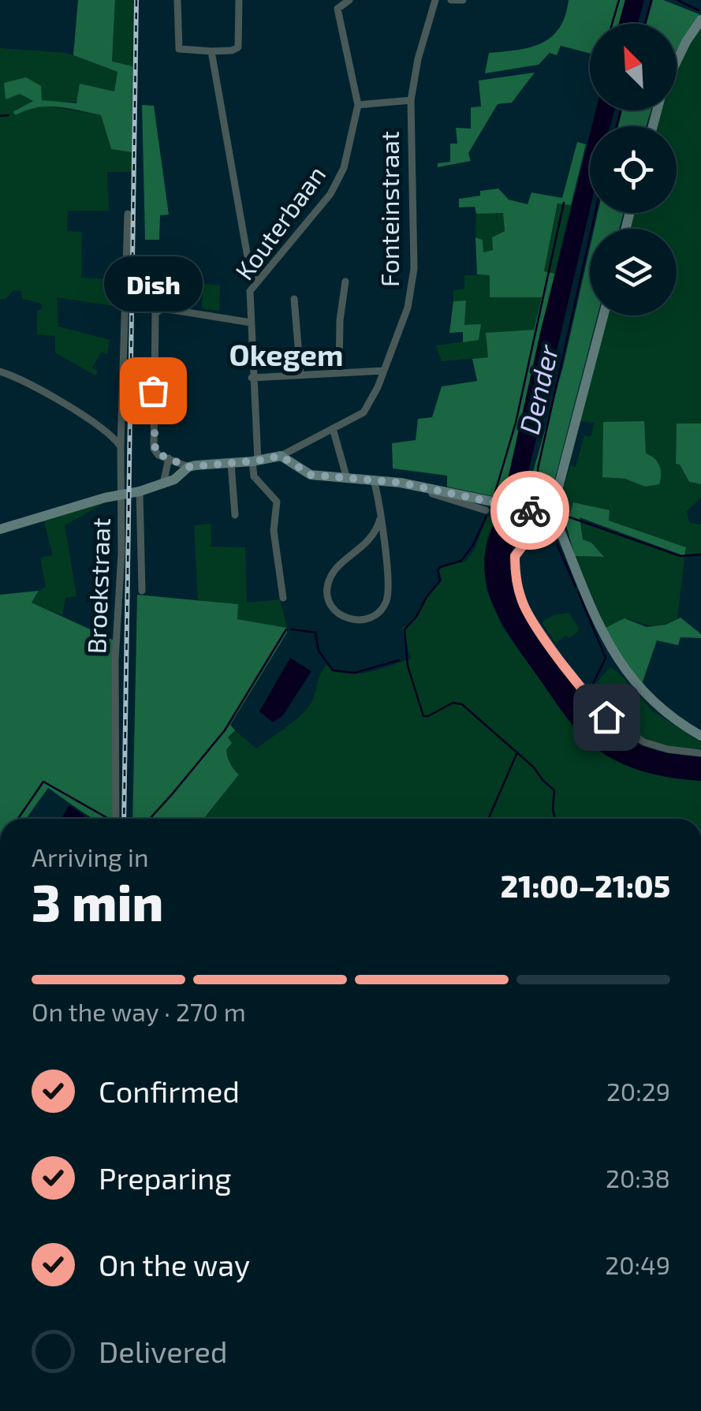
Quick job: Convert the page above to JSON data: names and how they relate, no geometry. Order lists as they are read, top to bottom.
{
  "streets": {
    "street": ["Fonteinstraat", "Kouterbaan", "Broekstraat"]
  },
  "districts": ["Okegem"],
  "water": ["Dender"],
  "places": ["Dish"],
  "north": "top left",
  "page": {
    "bubble": "Dish",
    "heading": ["3 min", "Arriving in", "21:00–21:05"],
    "bar": "On the way · 270 m",
    "list": [
      ["Confirmed", "20:29"],
      ["Preparing", "20:38"],
      ["On the way", "20:49"],
      "Delivered"
    ]
  }
}
